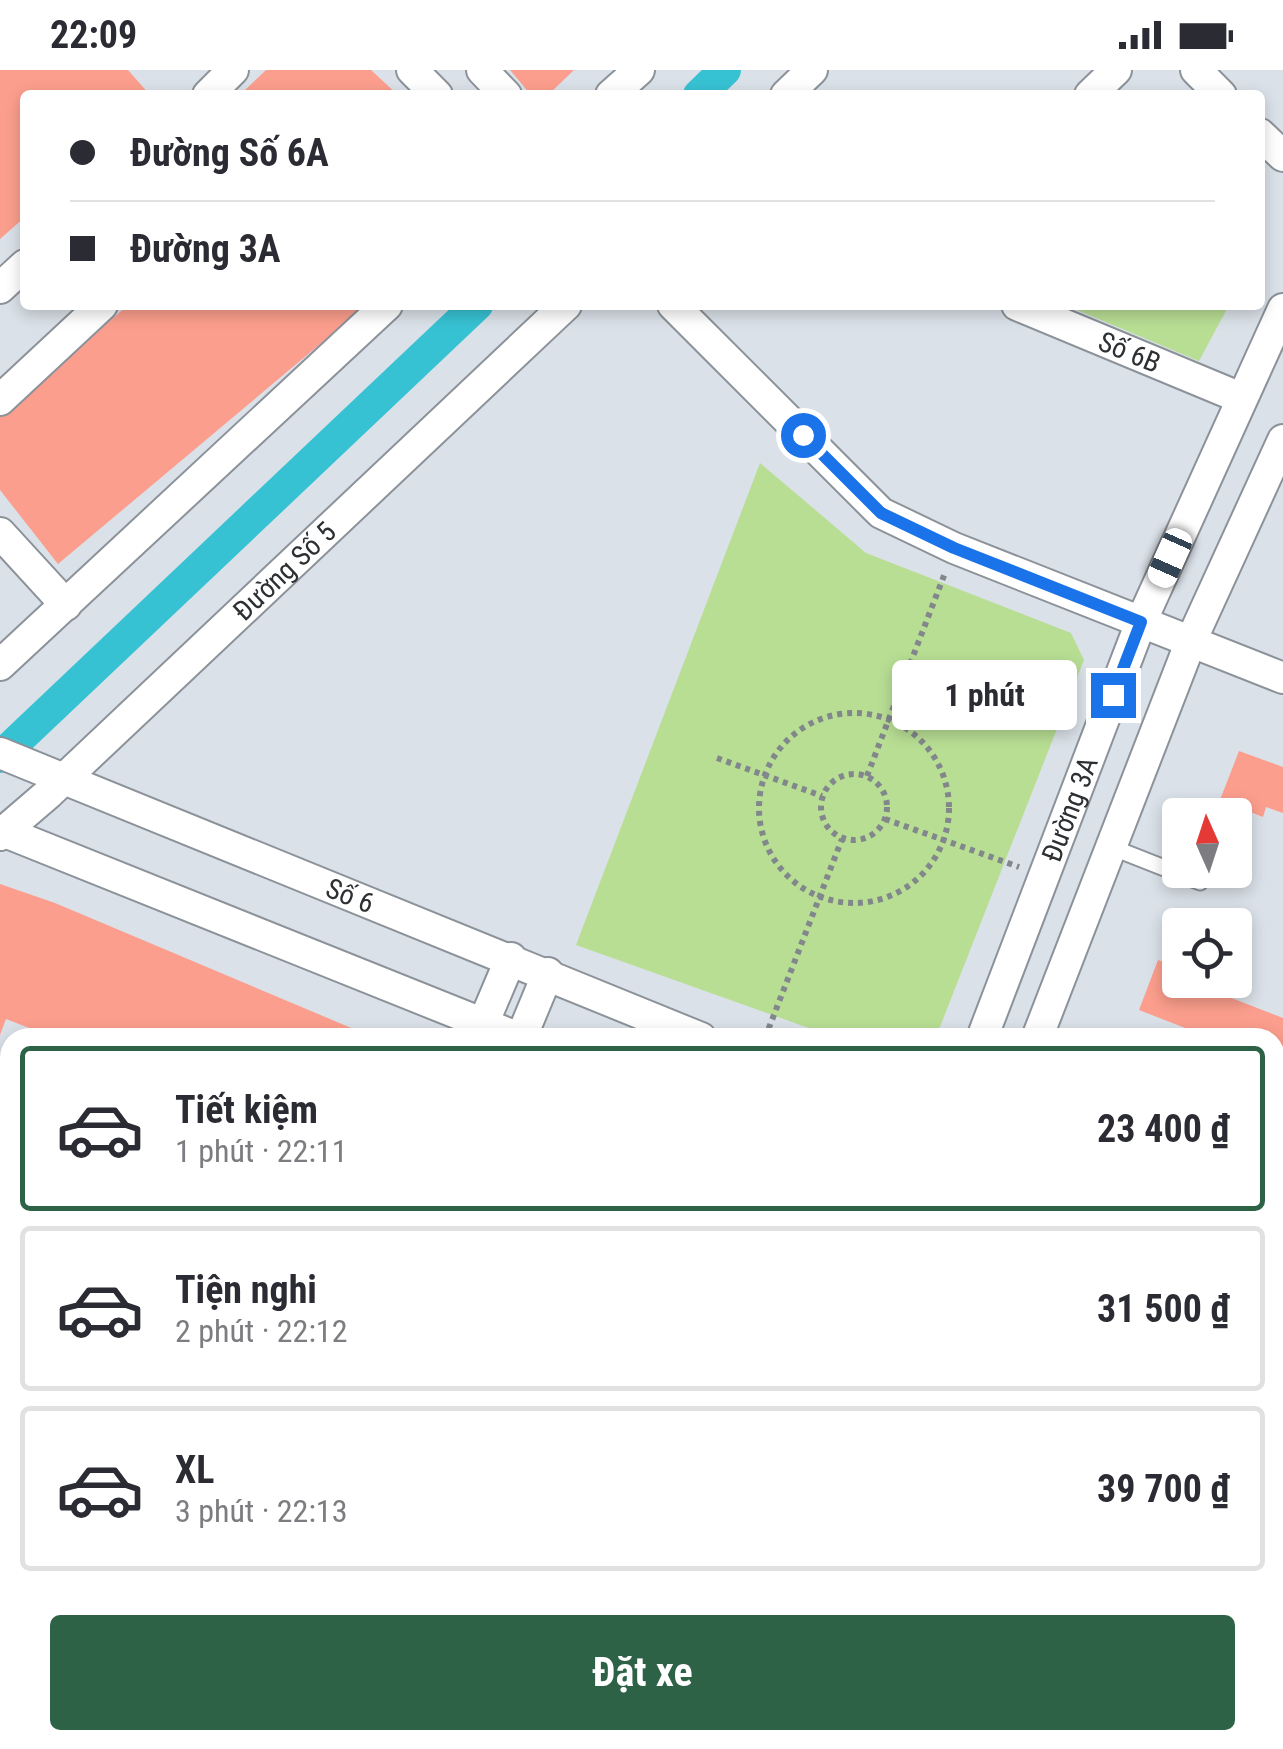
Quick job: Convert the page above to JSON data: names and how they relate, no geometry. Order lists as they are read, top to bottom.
{
  "streets": {
    "street": [
      "Số 6B",
      "Đường Số 5",
      "Đường 3A",
      "Số 6"
    ]
  },
  "crossings": [
    ["Số 6B", "Đường 3A"],
    ["Đường Số 5", "Số 6"]
  ],
  "north": "top",
  "page": {
    "status": "22:09",
    "banner": ["Đường Số 6A", "Đường 3A"],
    "bubble": "1 phút",
    "list": [
      {
        "name": "Tiết kiệm",
        "note": "1 phút · 22:11",
        "value": "23 400 ₫"
      },
      {
        "name": "Tiện nghi",
        "note": "2 phút · 22:12",
        "value": "31 500 ₫"
      },
      {
        "name": "XL",
        "note": "3 phút · 22:13",
        "value": "39 700 ₫"
      }
    ],
    "buttons": "Đặt xe"
  }
}
